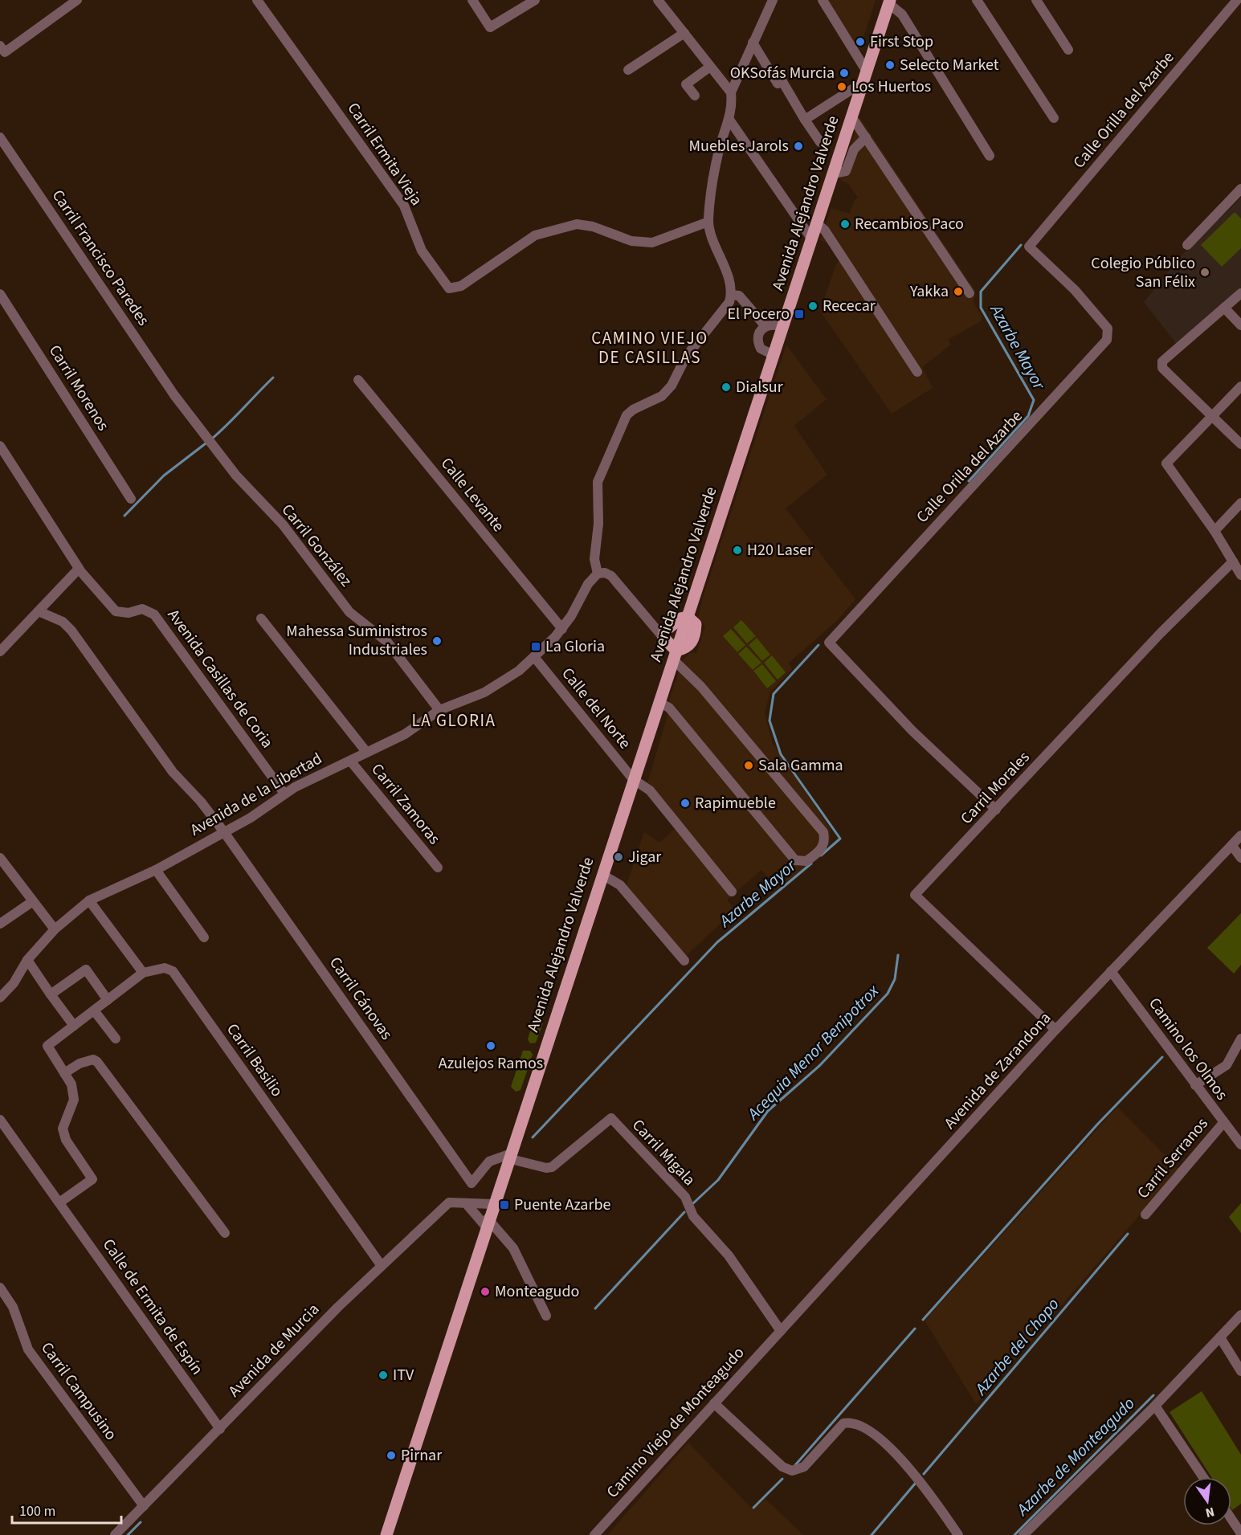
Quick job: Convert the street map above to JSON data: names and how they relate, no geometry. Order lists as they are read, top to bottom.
{
  "streets": {
    "main road": ["Avenida Alejandro Valverde"],
    "street": [
      "Calle Orilla del Azarbe",
      "Carril Ermita Vieja",
      "Carril Francisco Paredes",
      "Carril Morenos",
      "Calle Levante",
      "Carril González",
      "Avenida Casillas de Coria",
      "Calle del Norte",
      "Carril Morales",
      "Avenida de la Libertad",
      "Carril Zamoras",
      "Carril Cánovas",
      "Camino los Olmos",
      "Carril Basilio",
      "Avenida de Zarandona",
      "Carril Migala",
      "Carril Serranos",
      "Calle de Ermita de Espín",
      "Avenida de Murcia",
      "Carril Campusino",
      "Camino Viejo de Monteagudo"
    ]
  },
  "crossings": [
    ["Calle Orilla del Azarbe", "Carril Morales"],
    ["Avenida Alejandro Valverde", "Calle del Norte"],
    ["Avenida Alejandro Valverde", "Carril Cánovas"],
    ["Avenida Alejandro Valverde", "Carril Migala"],
    ["Avenida Alejandro Valverde", "Avenida de Murcia"],
    ["Carril Francisco Paredes", "Carril González"],
    ["Calle Levante", "Avenida de la Libertad"],
    ["Carril González", "Avenida de la Libertad"],
    ["Avenida Casillas de Coria", "Avenida de la Libertad"],
    ["Calle del Norte", "Avenida de la Libertad"],
    ["Carril Morales", "Avenida de Zarandona"],
    ["Avenida de la Libertad", "Carril Zamoras"],
    ["Avenida de la Libertad", "Carril Cánovas"],
    ["Carril Cánovas", "Carril Migala"],
    ["Camino los Olmos", "Avenida de Zarandona"],
    ["Camino los Olmos", "Carril Serranos"],
    ["Carril Basilio", "Avenida de Murcia"],
    ["Avenida de Zarandona", "Carril Migala"],
    ["Avenida de Zarandona", "Camino Viejo de Monteagudo"],
    ["Carril Migala", "Camino Viejo de Monteagudo"],
    ["Calle de Ermita de Espín", "Avenida de Murcia"],
    ["Avenida de Murcia", "Carril Campusino"]
  ],
  "districts": ["CAMINO VIEJO DE CASILLAS", "LA GLORIA"],
  "water": [
    "Azarbe Mayor",
    "Acequia Menor Benipotrox",
    "Azarbe del Chopo",
    "Azarbe de Monteagudo"
  ],
  "places": {
    "other": [
      "First Stop",
      "Selecto Market",
      "OKSofás Murcia",
      "Los Huertos",
      "Muebles Jarols",
      "Recambios Paco",
      "Colegio Público San Félix",
      "Yakka",
      "Rececar",
      "Dialsur",
      "H20 Laser",
      "Mahessa Suministros Industriales",
      "Sala Gamma",
      "Rapimueble",
      "Jigar",
      "Azulejos Ramos",
      "Monteagudo",
      "ITV",
      "Pirnar"
    ],
    "transit": ["El Pocero", "La Gloria", "Puente Azarbe"]
  },
  "scale_bar": "100 m",
  "north": "bottom"
}
